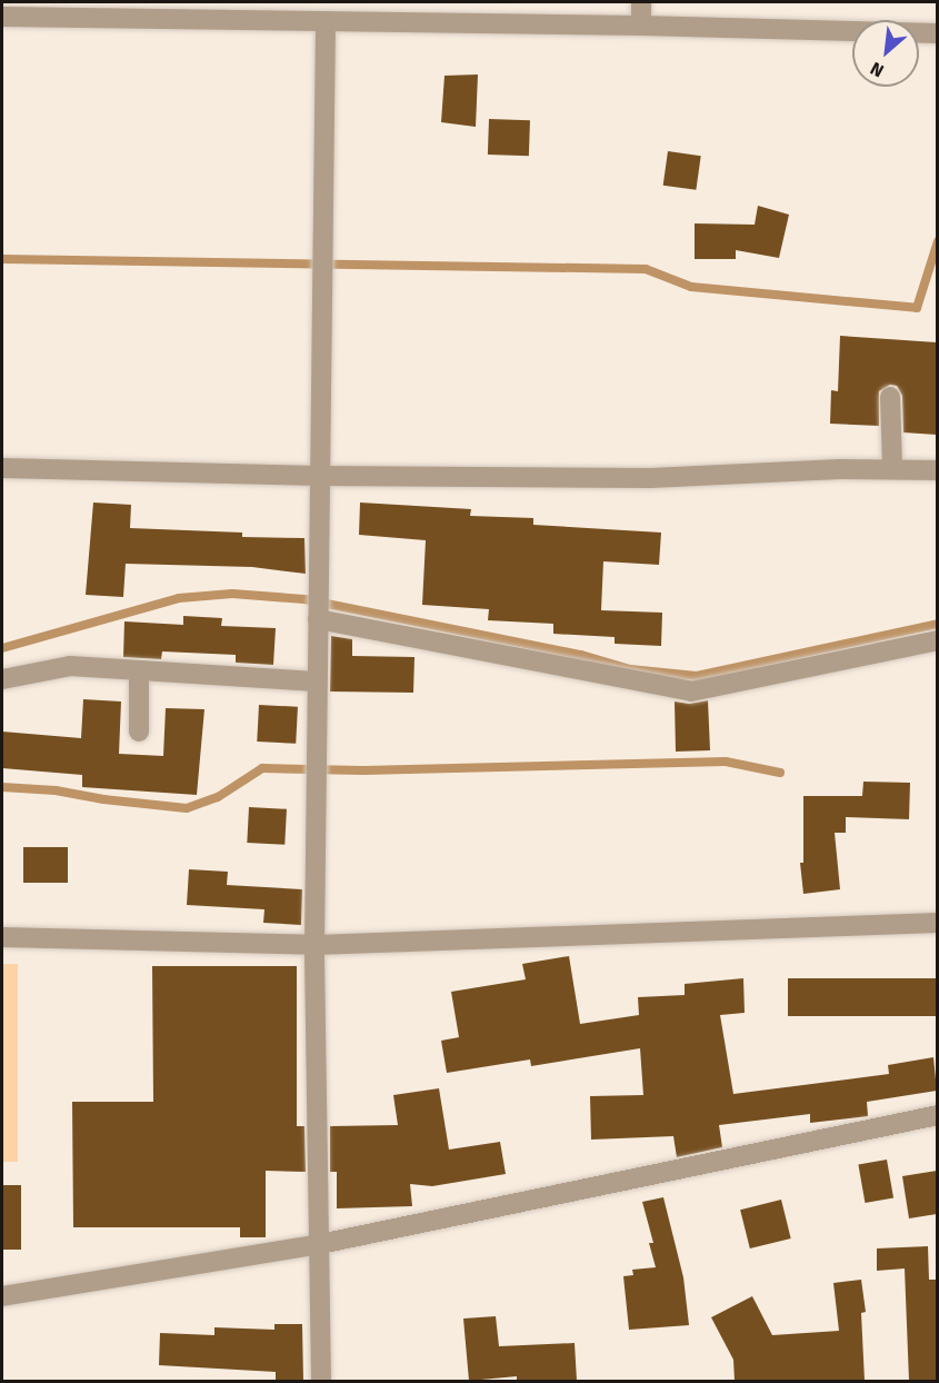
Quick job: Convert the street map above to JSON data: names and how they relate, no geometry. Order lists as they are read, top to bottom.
{
  "north": "bottom left"
}
